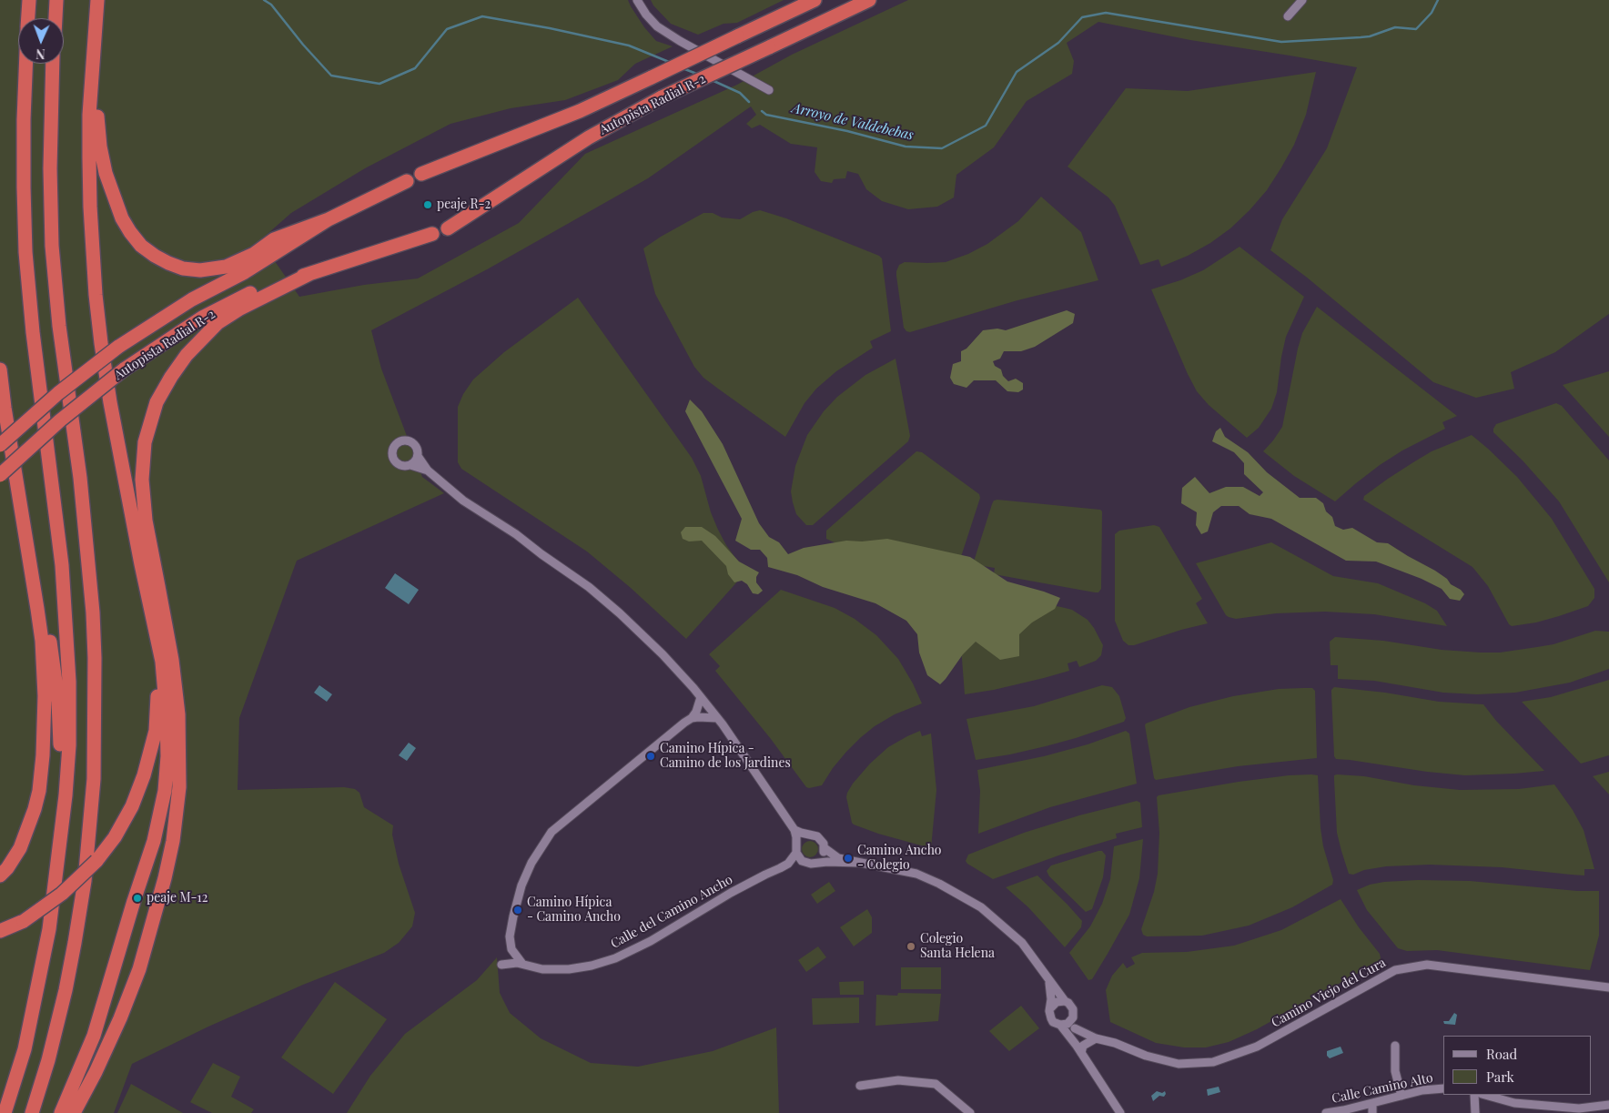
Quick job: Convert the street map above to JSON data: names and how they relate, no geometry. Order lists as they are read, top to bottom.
{
  "streets": {
    "highway": ["Autopista Radial R-2"],
    "street": ["Calle del Camino Ancho", "Camino Viejo del Cura", "Calle Camino Alto"]
  },
  "water": ["Arroyo de Valdebebas"],
  "places": [
    "peaje R-2",
    "Camino Hípica - Camino de los Jardines",
    "Camino Ancho - Colegio",
    "peaje M-12",
    "Camino Hípica - Camino Ancho",
    "Colegio Santa Helena"
  ],
  "legend": ["Road", "Park"],
  "north": "bottom"
}
